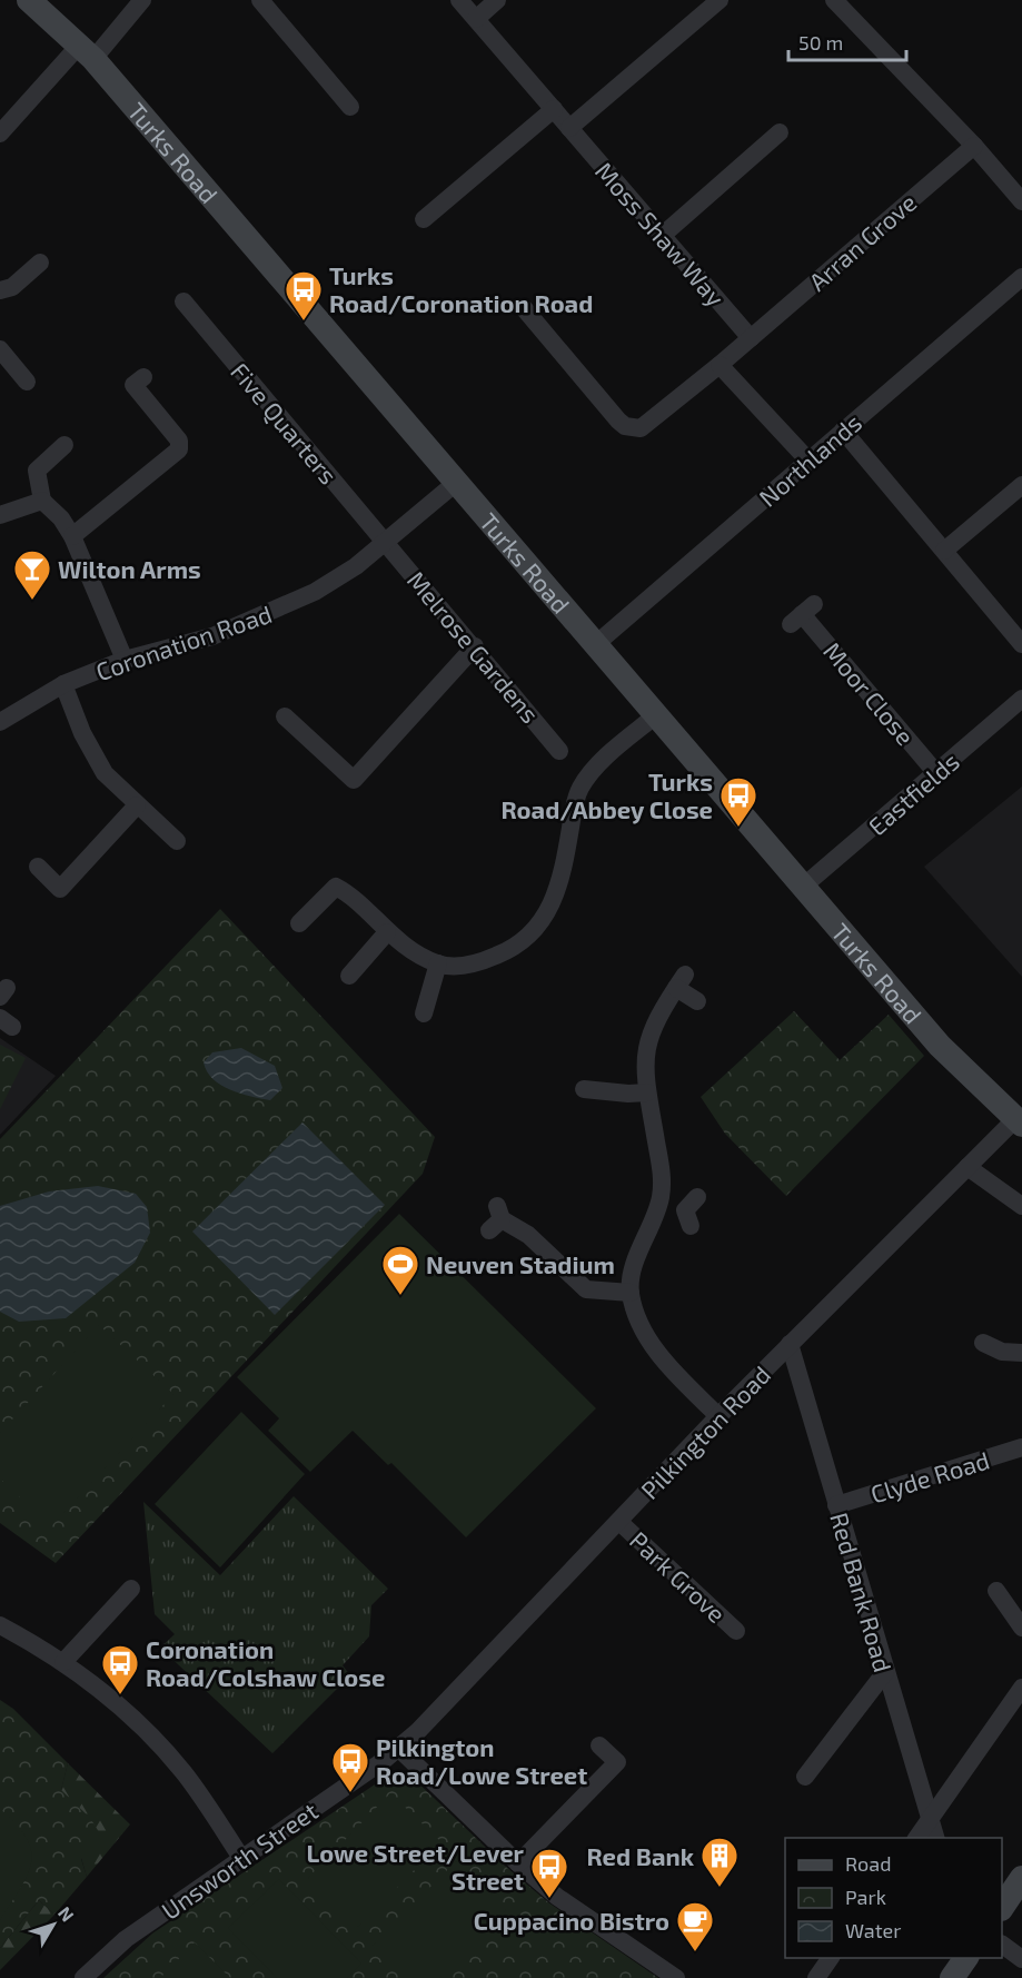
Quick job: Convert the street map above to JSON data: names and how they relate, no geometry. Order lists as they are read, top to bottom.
{
  "streets": {
    "street": [
      "Turks Road",
      "Moss Shaw Way",
      "Arran Grove",
      "Five Quarters",
      "Northlands",
      "Coronation Road",
      "Melrose Gardens",
      "Moor Close",
      "Eastfields",
      "Pilkington Road",
      "Clyde Road",
      "Park Grove",
      "Red Bank Road",
      "Unsworth Street"
    ]
  },
  "crossings": [
    ["Turks Road", "Northlands"],
    ["Turks Road", "Coronation Road"],
    ["Turks Road", "Eastfields"],
    ["Turks Road", "Pilkington Road"],
    ["Moss Shaw Way", "Arran Grove"],
    ["Five Quarters", "Coronation Road"],
    ["Five Quarters", "Melrose Gardens"],
    ["Coronation Road", "Melrose Gardens"],
    ["Moor Close", "Eastfields"],
    ["Pilkington Road", "Park Grove"],
    ["Pilkington Road", "Red Bank Road"],
    ["Pilkington Road", "Unsworth Street"],
    ["Clyde Road", "Red Bank Road"]
  ],
  "places": {
    "bus stop": [
      "Turks Road/Coronation Road",
      "Turks Road/Abbey Close",
      "Coronation Road/Colshaw Close",
      "Pilkington Road/Lowe Street",
      "Lowe Street/Lever Street"
    ],
    "bar": ["Wilton Arms"],
    "sports": ["Neuven Stadium"],
    "building": ["Red Bank"],
    "cafe": ["Cuppacino Bistro"]
  },
  "legend": ["Road", "Park", "Water"],
  "scale_bar": "50 m",
  "north": "top right"
}
